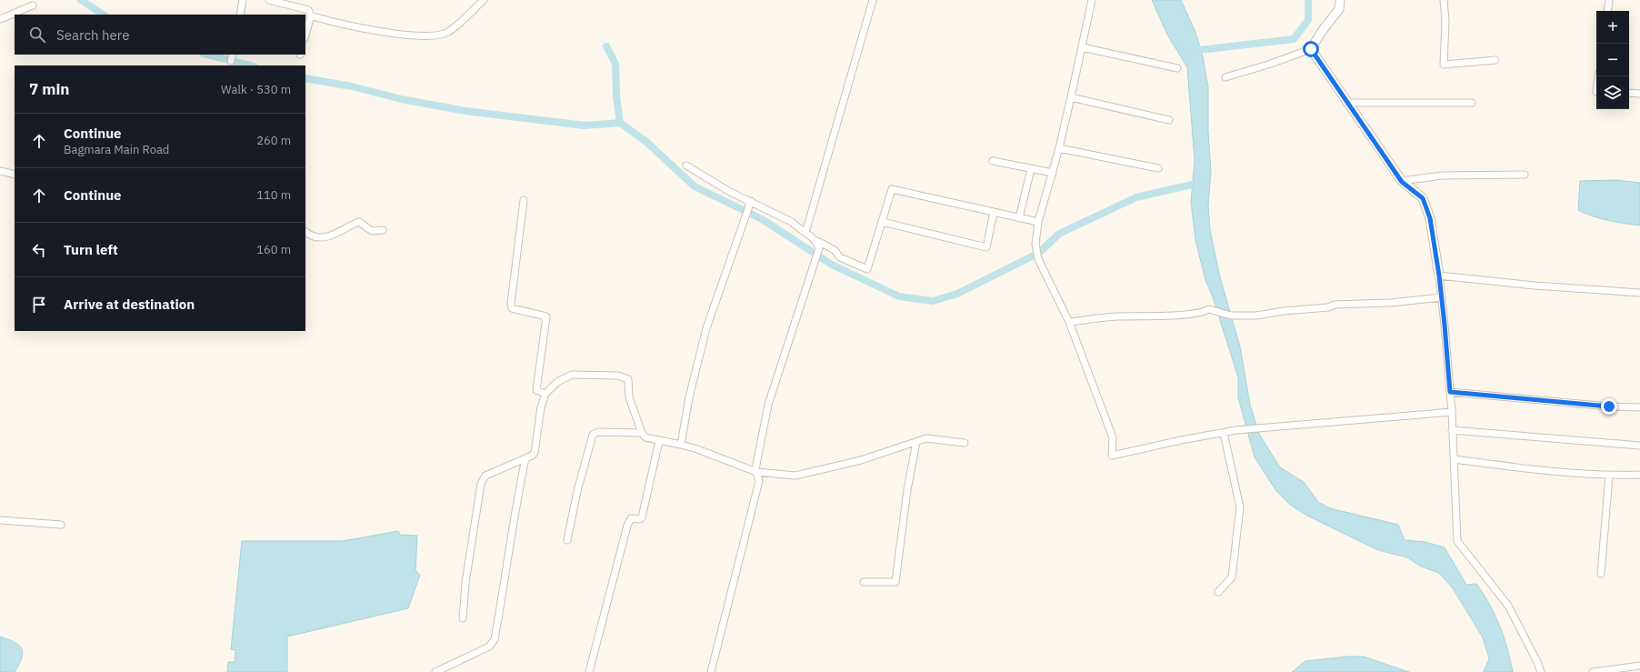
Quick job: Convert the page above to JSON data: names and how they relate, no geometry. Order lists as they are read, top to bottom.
{
  "page": {
    "map_buttons": ["+", "−"],
    "search": "Search here",
    "heading": ["7 min", "Walk · 530 m"],
    "list": [
      ["Continue", "Bagmara Main Road", "260 m"],
      ["Continue", "110 m"],
      ["Turn left", "160 m"],
      "Arrive at destination"
    ]
  }
}
